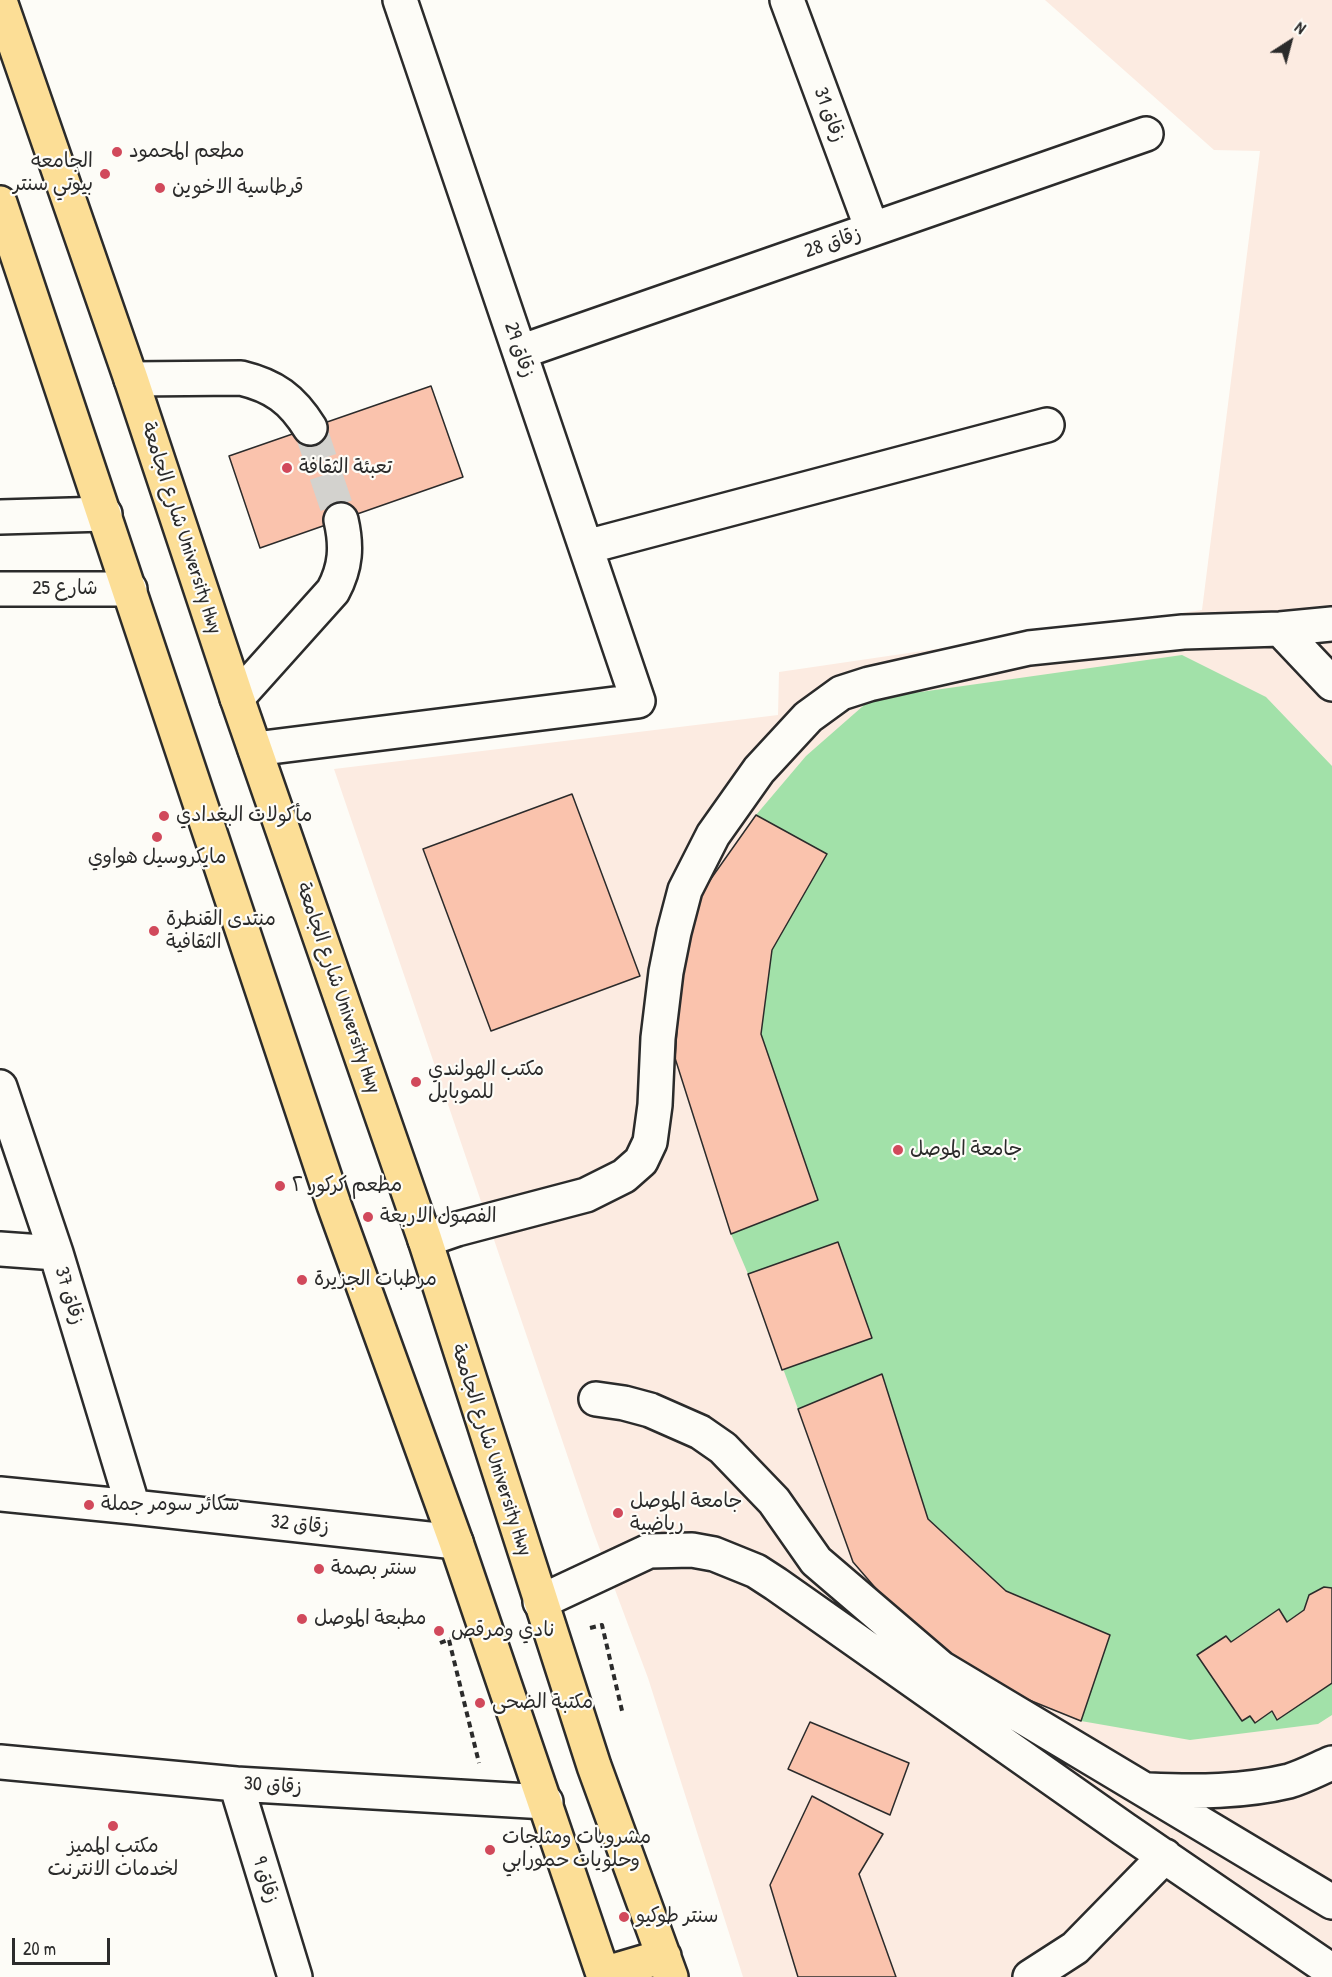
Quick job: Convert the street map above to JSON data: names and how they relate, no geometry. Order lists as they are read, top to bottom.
{
  "streets": {
    "main road": ["شارع الجامعة University Hwy"],
    "street": [
      "زقاق 31",
      "زقاق 28",
      "زقاق 29",
      "شارع 25",
      "زقاق 37",
      "زقاق 32",
      "زقاق 30",
      "زقاق 9"
    ]
  },
  "crossings": [
    ["زقاق 31", "زقاق 28"],
    ["زقاق 28", "زقاق 29"],
    ["زقاق 29", "شارع الجامعة University Hwy"],
    ["زقاق 37", "زقاق 32"],
    ["زقاق 30", "زقاق 9"]
  ],
  "places": [
    "مطعم المحمود",
    "الجامعه بيوتي سنتر",
    "قرطاسية الاخوين",
    "تعبئة الثقافة",
    "مأكولات البغدادي",
    "مايكروسيل هواوي",
    "منتدى القنطرة الثقافية",
    "مكتب الهولندي للموبايل",
    "جامعة الموصل",
    "مطعم كركور ٢",
    "الفصول الاربعة",
    "مرطبات الجزيرة",
    "سكائر سومر جملة",
    "جامعة الموصل رياضية",
    "سنتر بصمة",
    "مطبعة الموصل",
    "نادي ومرقص",
    "مكتبة الضحى",
    "مكتب المميز لخدمات الانترنت",
    "مشروبات ومثلجات وحلويات حمورابي",
    "سنتر طوكيو"
  ],
  "scale_bar": "20 m",
  "north": "top right"
}
